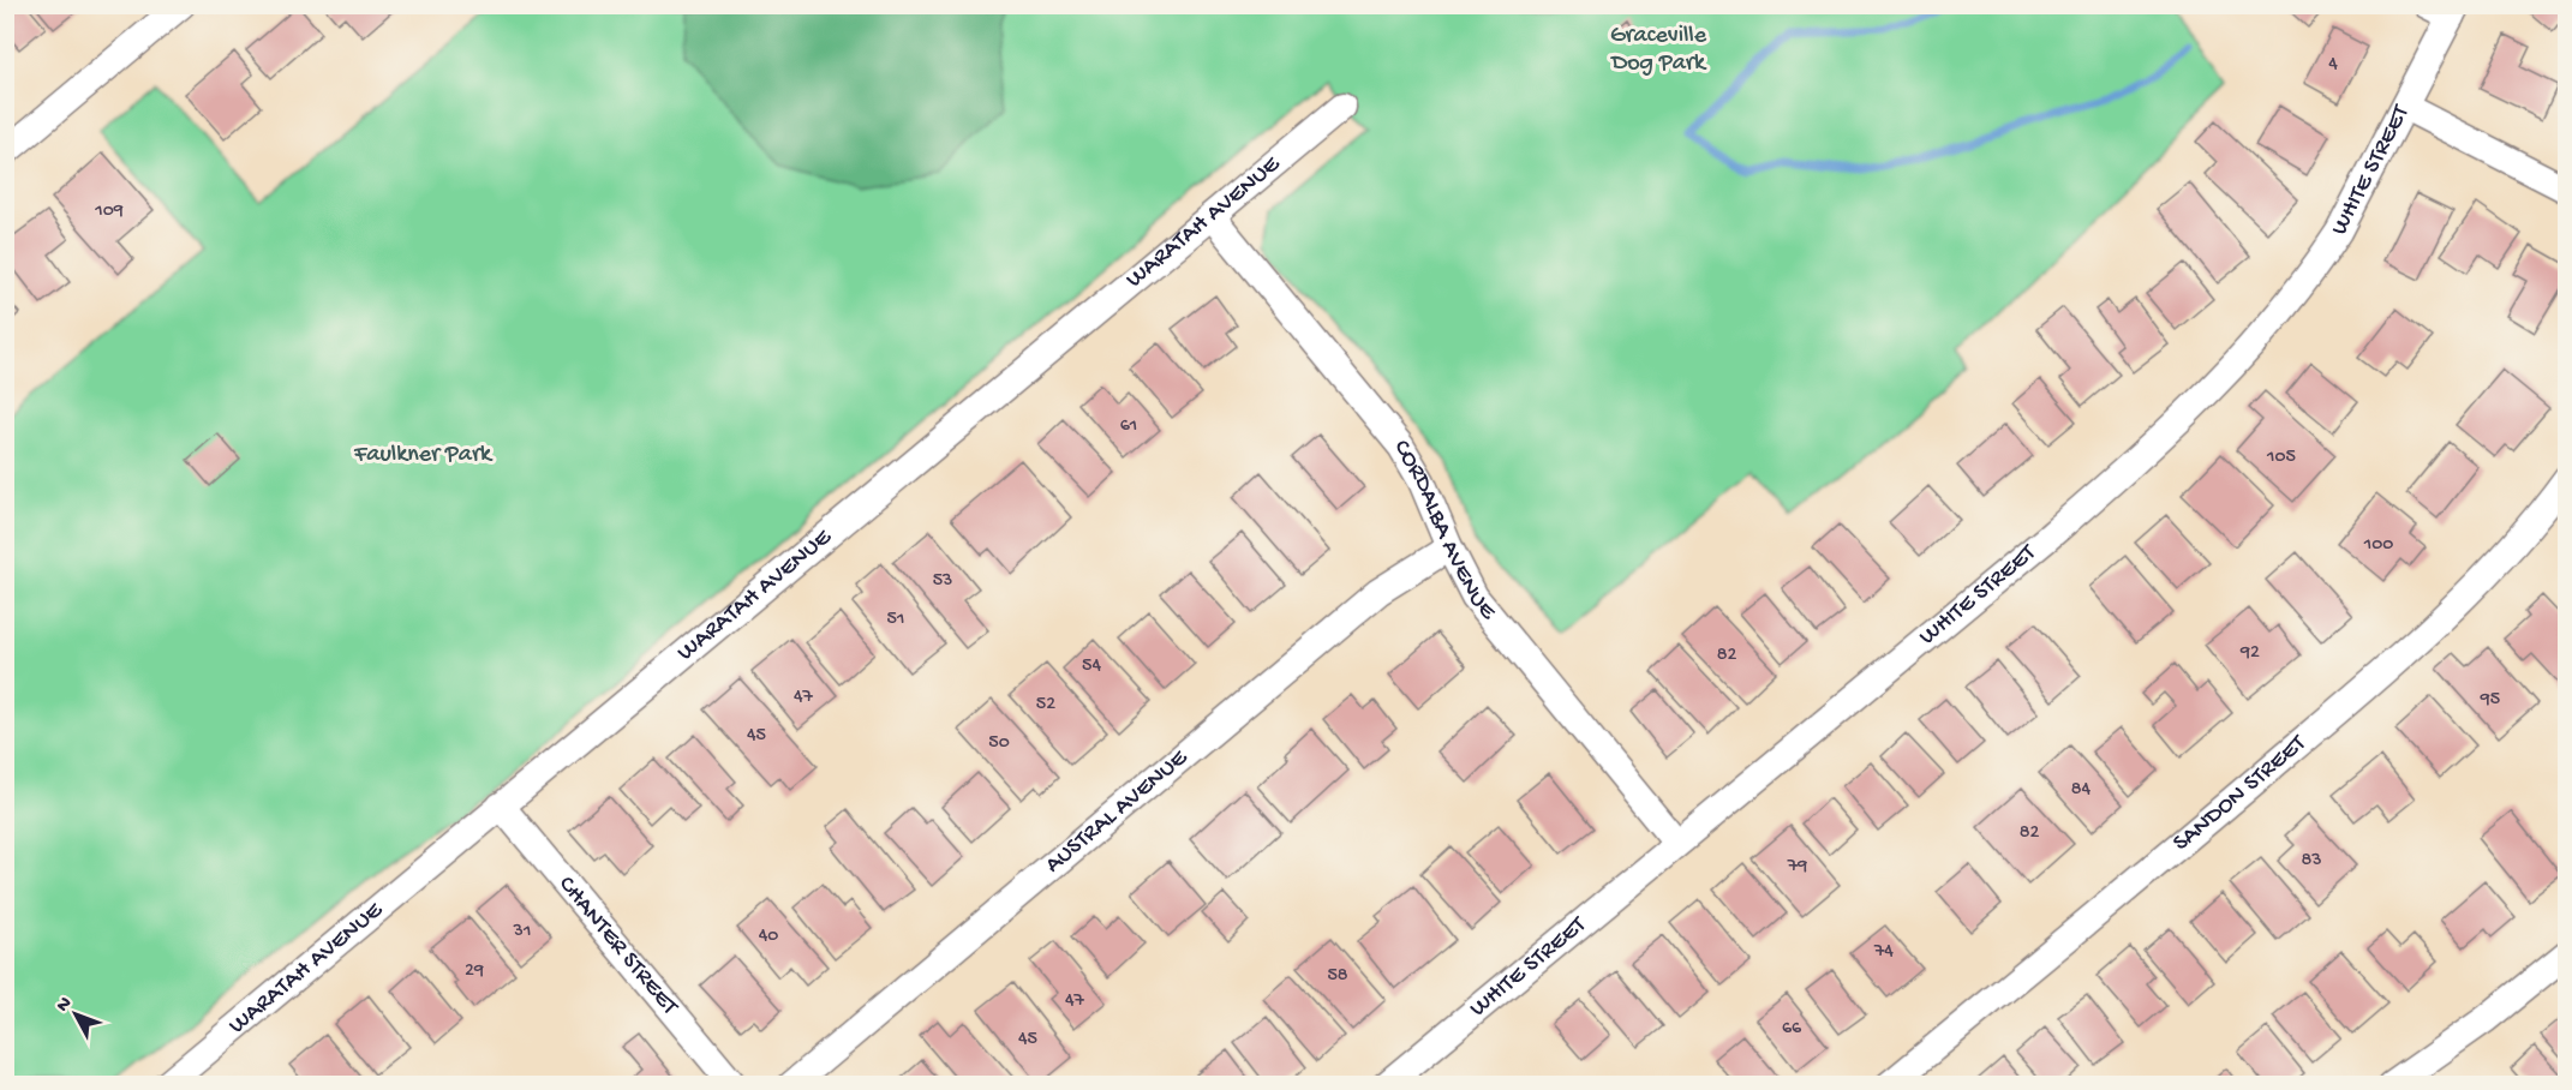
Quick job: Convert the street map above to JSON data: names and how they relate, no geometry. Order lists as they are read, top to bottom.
{
  "streets": {
    "street": [
      "WHITE STREET",
      "WARATAH AVENUE",
      "CORDALBA AVENUE",
      "SANDON STREET",
      "AUSTRAL AVENUE",
      "CHANTER STREET"
    ]
  },
  "crossings": [
    ["WHITE STREET", "CORDALBA AVENUE"],
    ["WARATAH AVENUE", "CORDALBA AVENUE"],
    ["WARATAH AVENUE", "CHANTER STREET"],
    ["CORDALBA AVENUE", "AUSTRAL AVENUE"]
  ],
  "parks": ["Graceville Dog Park", "Faulkner Park"],
  "house_numbers": [
    "4",
    "109",
    "61",
    "105",
    "100",
    "53",
    "51",
    "92",
    "82",
    "54",
    "47",
    "95",
    "52",
    "45",
    "50",
    "84",
    "82",
    "83",
    "79",
    "31",
    "40",
    "74",
    "29",
    "58",
    "47",
    "66",
    "45"
  ],
  "north": "top left"
}
